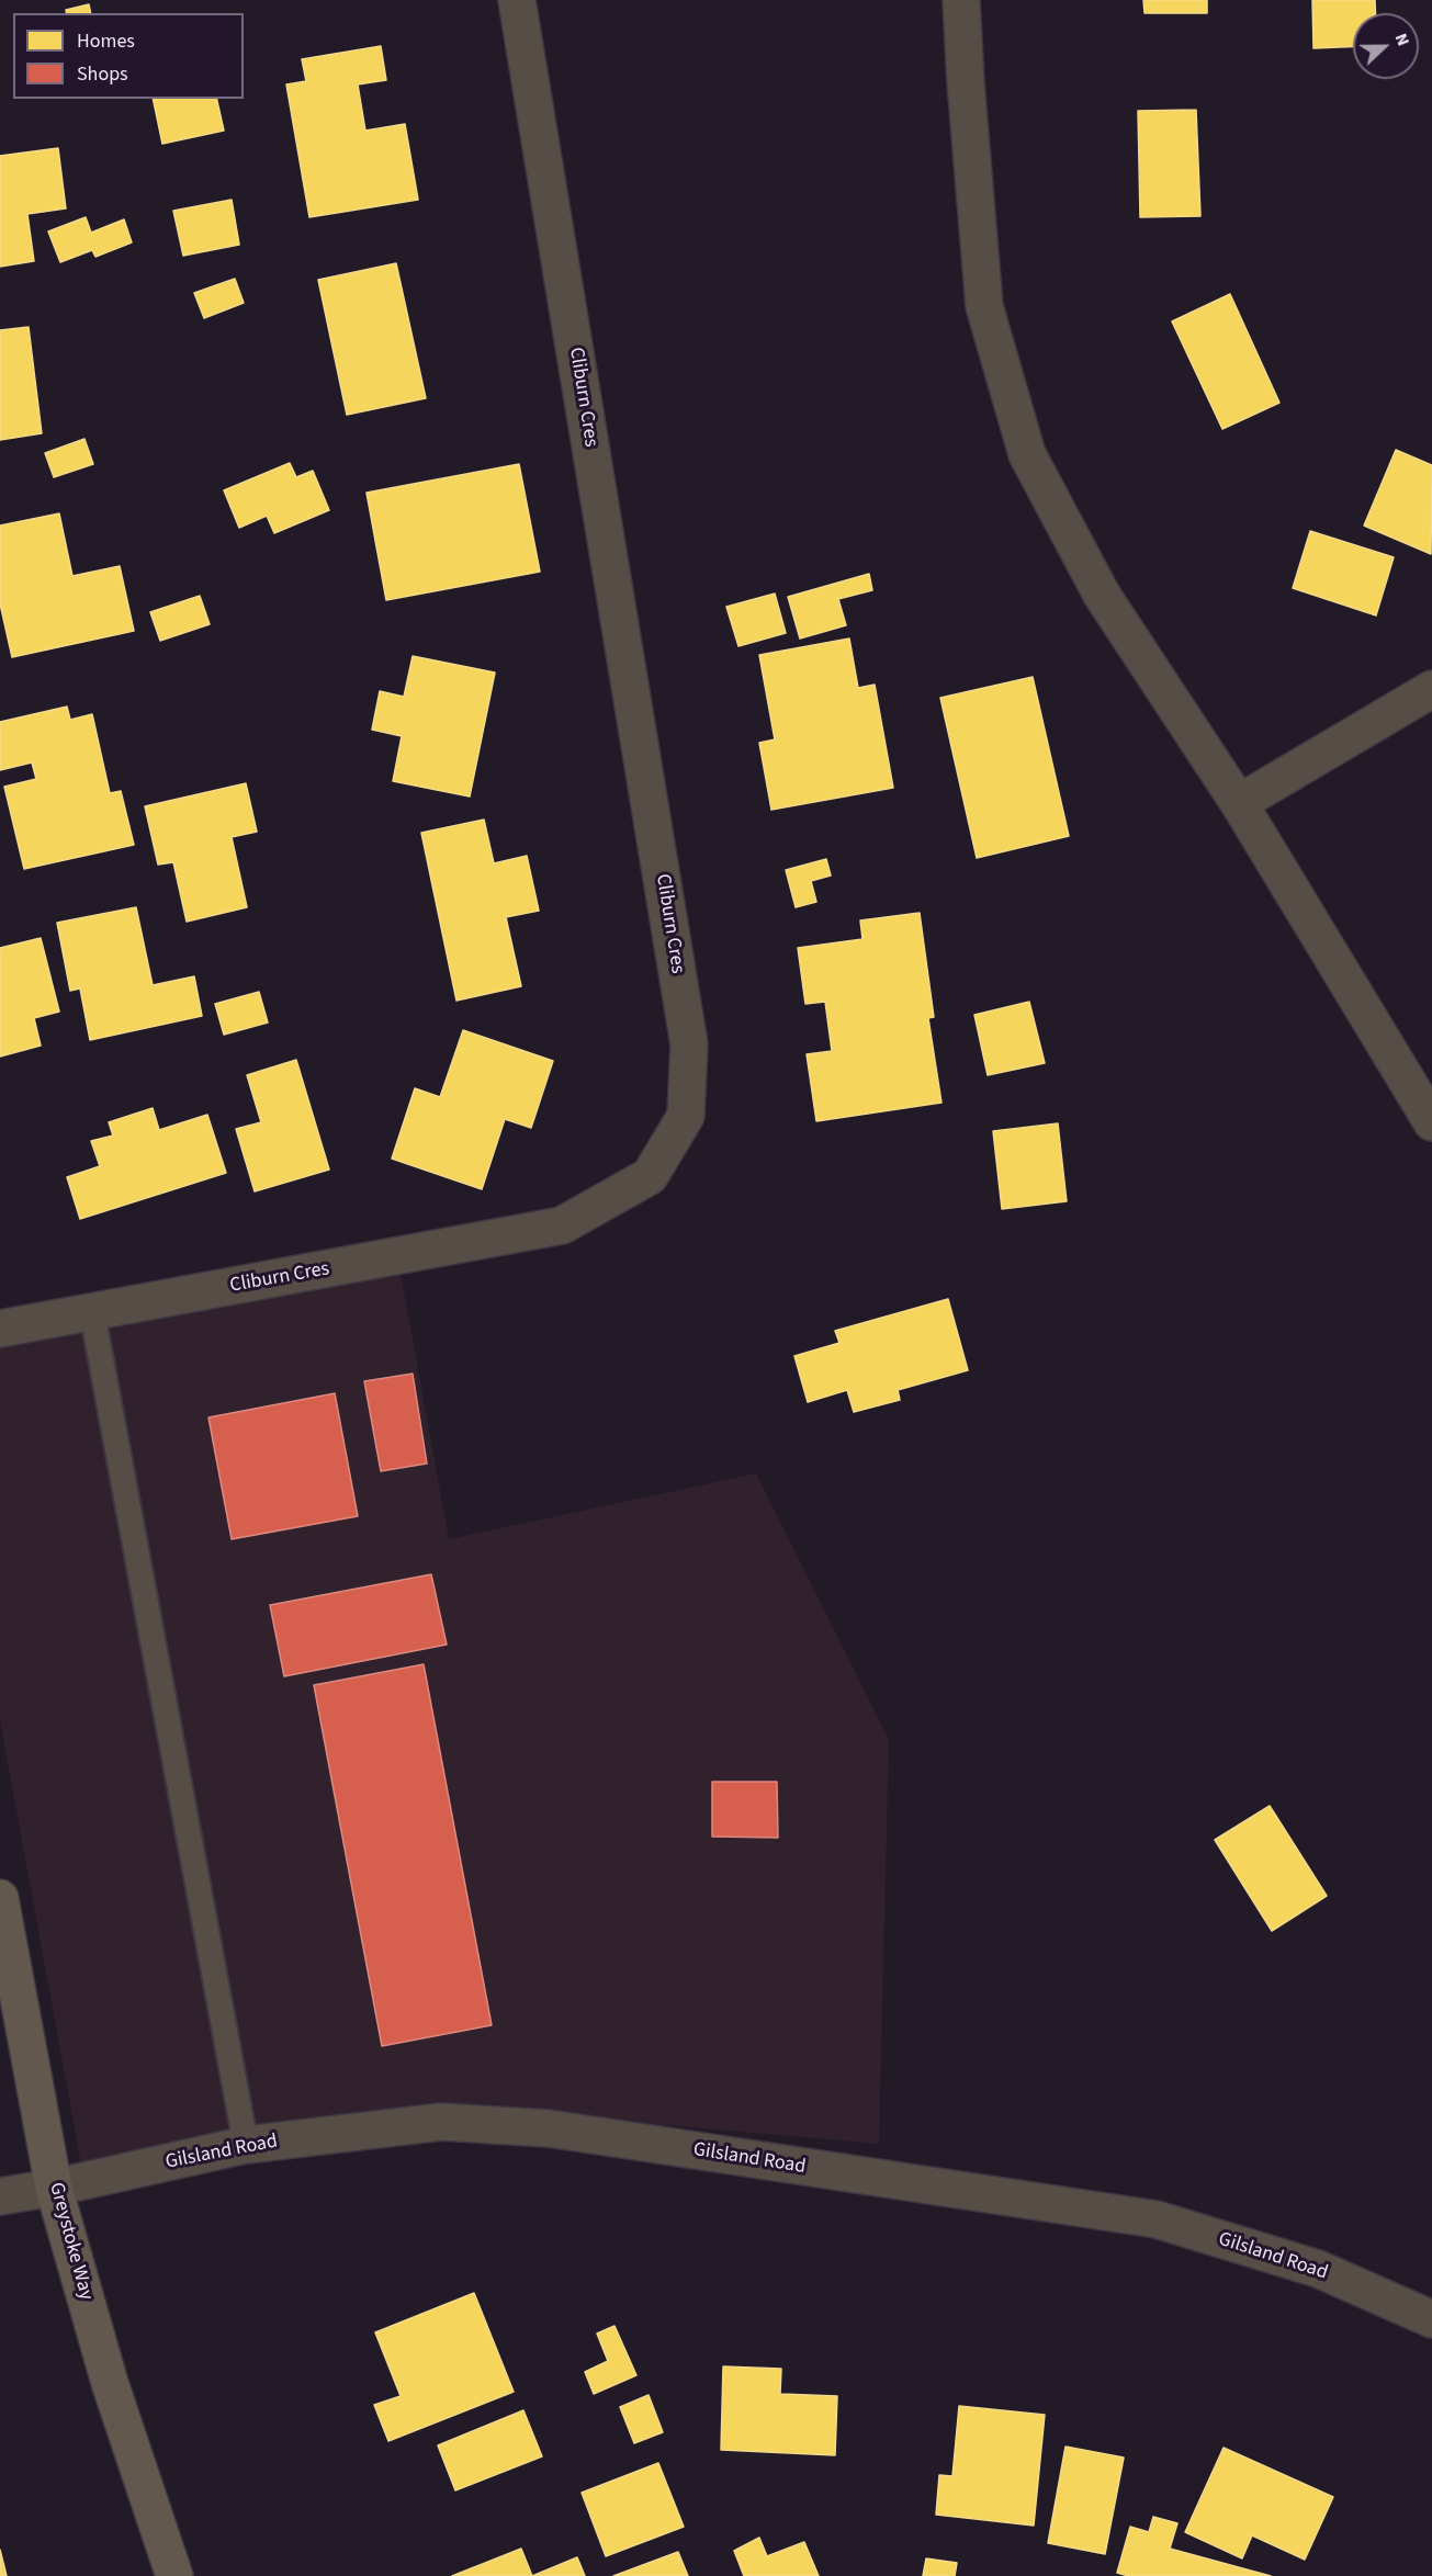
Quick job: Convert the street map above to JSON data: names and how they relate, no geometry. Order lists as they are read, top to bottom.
{
  "streets": {
    "street": ["Cliburn Cres", "Gilsland Road", "Greystoke Way"]
  },
  "crossings": [
    ["Gilsland Road", "Greystoke Way"]
  ],
  "legend": ["Homes", "Shops"],
  "north": "right"
}
